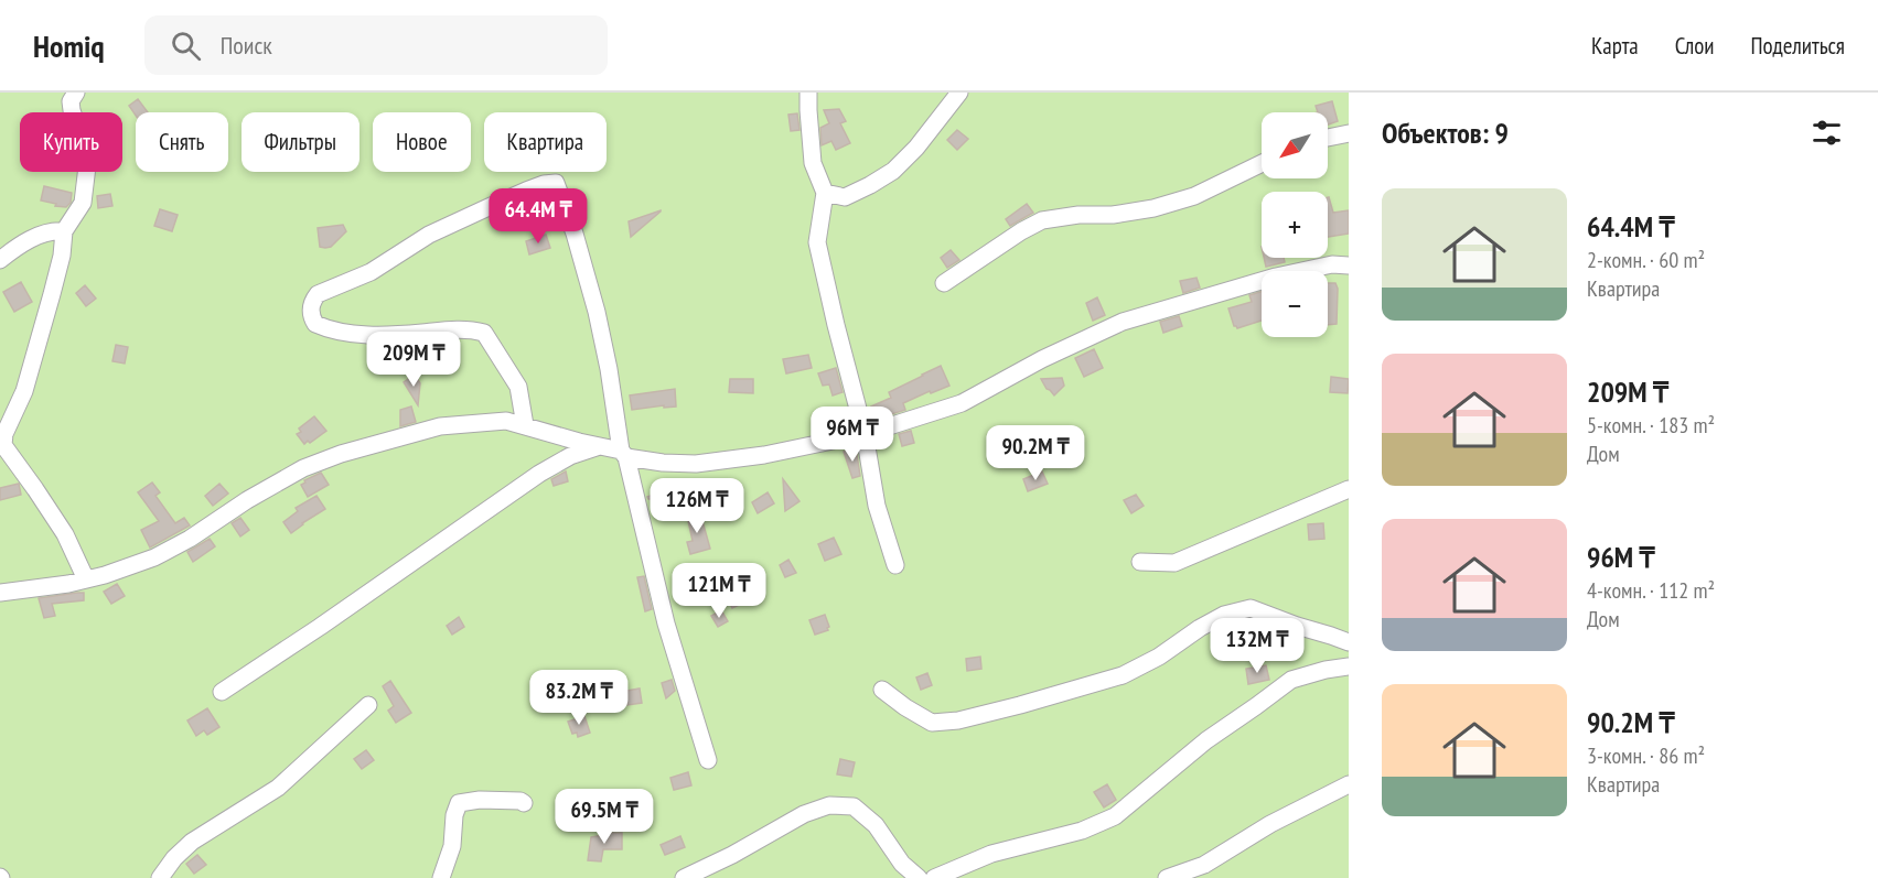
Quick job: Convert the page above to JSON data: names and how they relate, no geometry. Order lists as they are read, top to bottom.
{
  "north": "bottom left",
  "page": {
    "header": "Homiq",
    "search": "Поиск",
    "nav": ["Карта", "Слои", "Поделиться"],
    "heading": "Объектов: 9",
    "map_buttons": ["+", "−"],
    "chip": [
      "Купить",
      "Снять",
      "Фильтры",
      "Новое",
      "Квартира"
    ],
    "list": [
      {
        "name": "64.4M ₸",
        "note": "2-комн. · 60 m² · Квартира"
      },
      {
        "name": "209M ₸",
        "note": "5-комн. · 183 m² · Дом"
      },
      {
        "name": "96M ₸",
        "note": "4-комн. · 112 m² · Дом"
      },
      {
        "name": "90.2M ₸",
        "note": "3-комн. · 86 m² · Квартира"
      }
    ],
    "price": [
      "64.4M ₸",
      "209M ₸",
      "96M ₸",
      "90.2M ₸",
      "126M ₸",
      "121M ₸",
      "132M ₸",
      "83.2M ₸",
      "69.5M ₸"
    ]
  }
}
